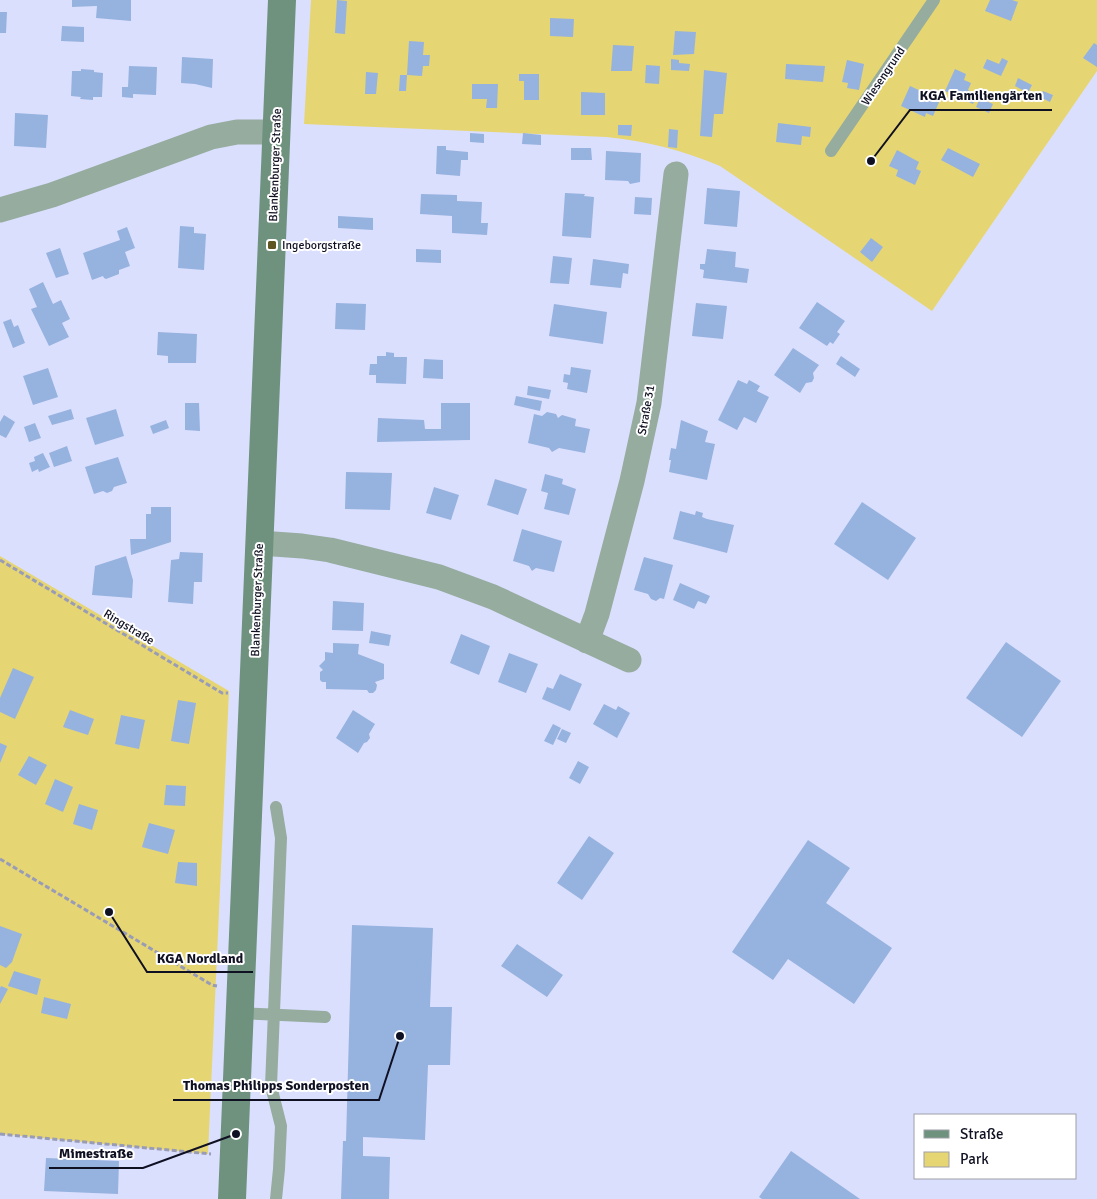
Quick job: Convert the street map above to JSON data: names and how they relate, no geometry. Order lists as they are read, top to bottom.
{
  "streets": {
    "main road": ["Blankenburger Straße"],
    "street": ["Straße 31"],
    "lane": ["Wiesengrund"],
    "path": ["Ringstraße"]
  },
  "crossings": [
    ["Blankenburger Straße", "Ringstraße"]
  ],
  "places": {
    "other": [
      "KGA Familiengärten",
      "KGA Nordland",
      "Thomas Philipps Sonderposten",
      "Mimestraße"
    ],
    "transit": ["Ingeborgstraße"]
  },
  "legend": ["Straße", "Park"]
}
